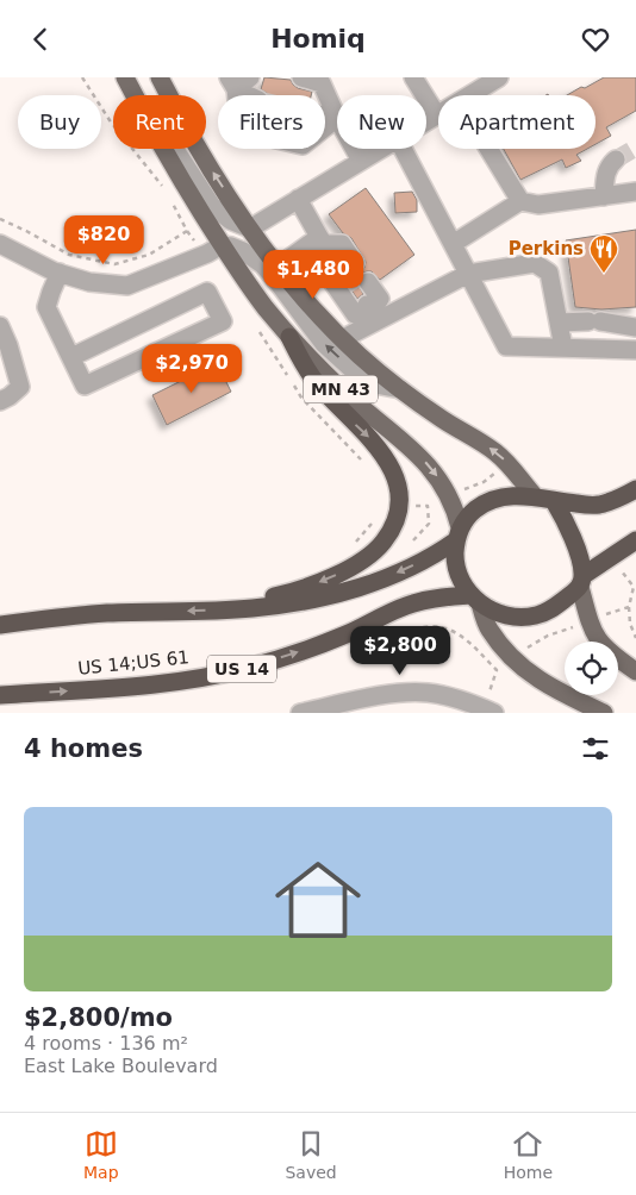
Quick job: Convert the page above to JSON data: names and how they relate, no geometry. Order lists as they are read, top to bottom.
{
  "streets": {
    "highway": ["US 14;US 61", "US 14"],
    "main road": ["MN 43"]
  },
  "crossings": [
    ["MN 43", "US 14;US 61"]
  ],
  "places": {
    "restaurant": ["Perkins"]
  },
  "page": {
    "header": "Homiq",
    "chip": [
      "Buy",
      "Rent",
      "Filters",
      "New",
      "Apartment"
    ],
    "price": [
      "$820",
      "$1,480",
      "$2,970",
      "$2,800"
    ],
    "heading": "4 homes",
    "list": [
      {
        "name": "$2,800/mo",
        "note": "4 rooms · 136 m² · East Lake Boulevard"
      }
    ],
    "tabs": ["Map", "Saved", "Home"]
  }
}
